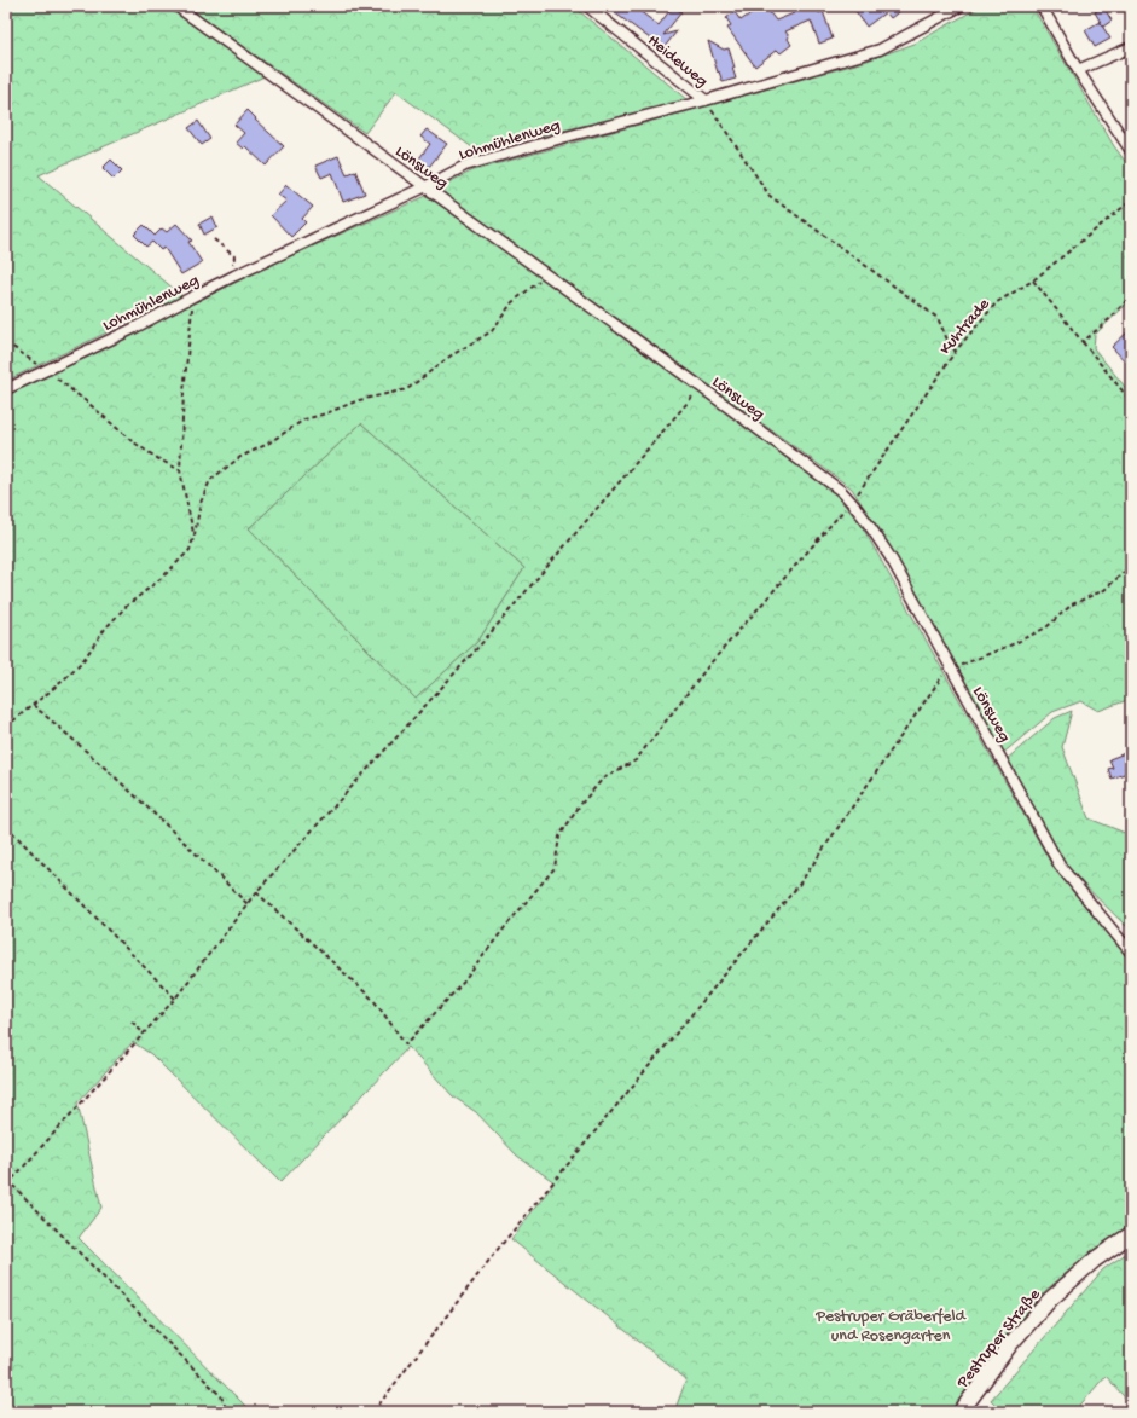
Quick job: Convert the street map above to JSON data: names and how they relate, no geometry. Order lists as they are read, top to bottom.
{
  "streets": {
    "street": [
      "Heideweg",
      "Lohmühlenweg",
      "Lönsweg",
      "Pestruper Straße"
    ],
    "path": ["Kuhtrade"]
  },
  "crossings": [
    ["Heideweg", "Lohmühlenweg"],
    ["Lohmühlenweg", "Lönsweg"],
    ["Lönsweg", "Kuhtrade"]
  ],
  "parks": ["Pestruper Gräberfeld und Rosengarten"]
}
